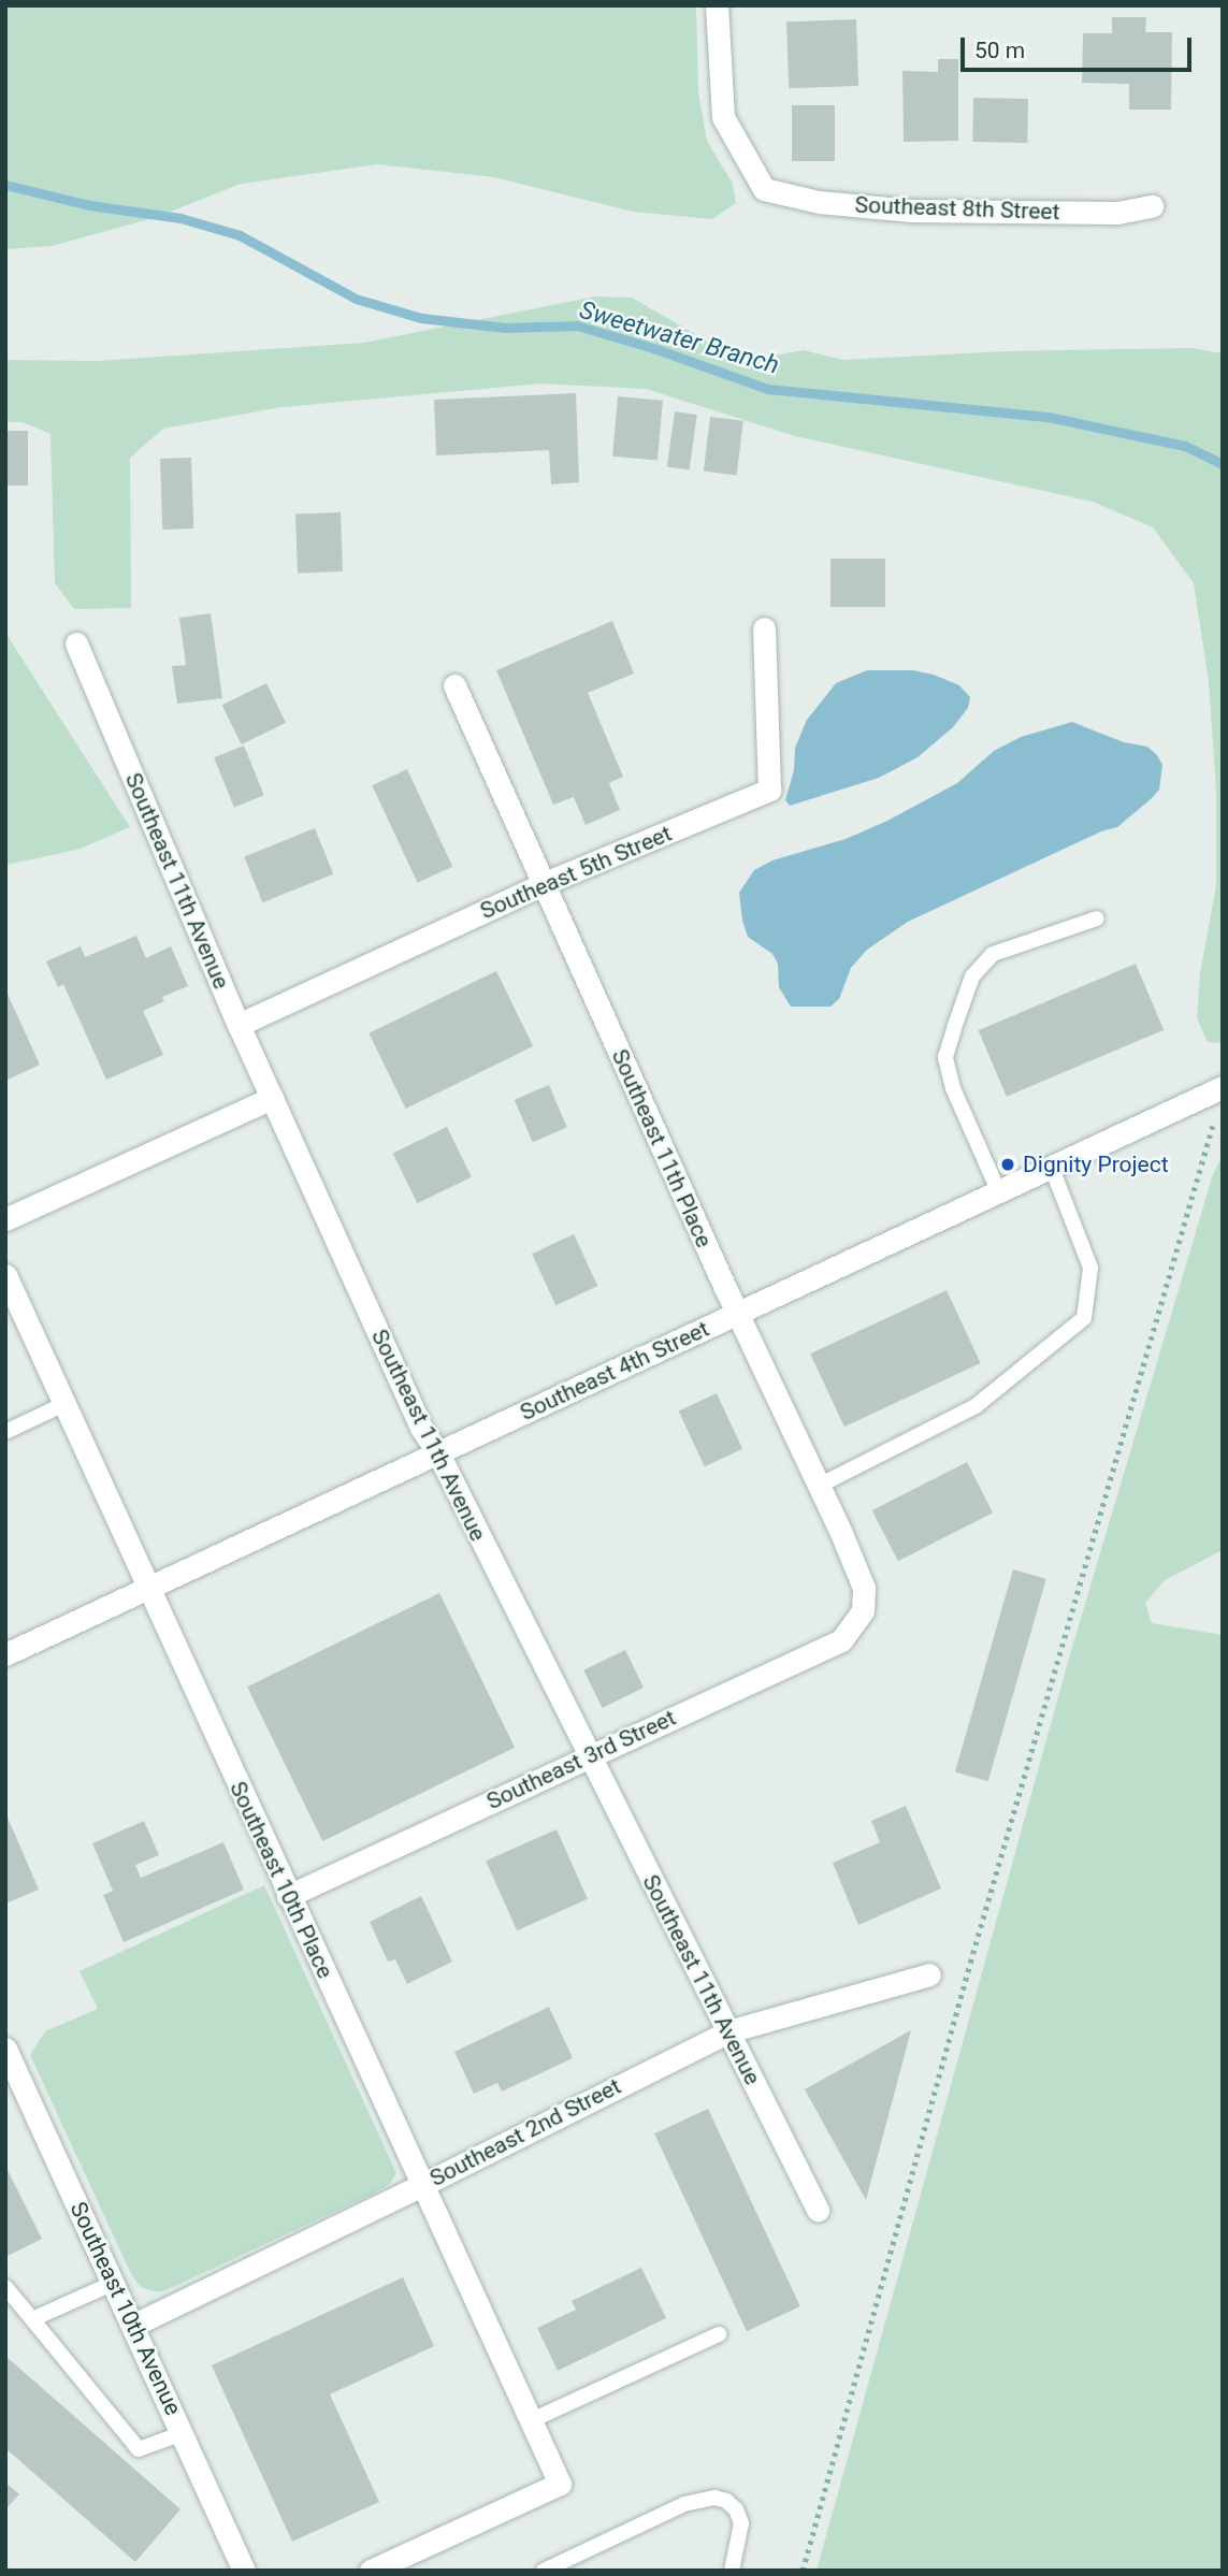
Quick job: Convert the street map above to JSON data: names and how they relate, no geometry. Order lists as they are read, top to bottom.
{
  "streets": {
    "street": [
      "Southeast 8th Street",
      "Southeast 5th Street",
      "Southeast 11th Avenue",
      "Southeast 11th Place",
      "Southeast 4th Street",
      "Southeast 3rd Street",
      "Southeast 10th Place",
      "Southeast 2nd Street",
      "Southeast 10th Avenue"
    ]
  },
  "crossings": [
    ["Southeast 5th Street", "Southeast 11th Avenue"],
    ["Southeast 5th Street", "Southeast 11th Place"],
    ["Southeast 11th Avenue", "Southeast 4th Street"],
    ["Southeast 11th Avenue", "Southeast 3rd Street"],
    ["Southeast 11th Avenue", "Southeast 2nd Street"],
    ["Southeast 11th Place", "Southeast 4th Street"],
    ["Southeast 11th Place", "Southeast 3rd Street"],
    ["Southeast 4th Street", "Southeast 10th Place"],
    ["Southeast 3rd Street", "Southeast 10th Place"],
    ["Southeast 10th Place", "Southeast 2nd Street"],
    ["Southeast 2nd Street", "Southeast 10th Avenue"]
  ],
  "water": ["Sweetwater Branch"],
  "places": ["Dignity Project"],
  "scale_bar": "50 m"
}
